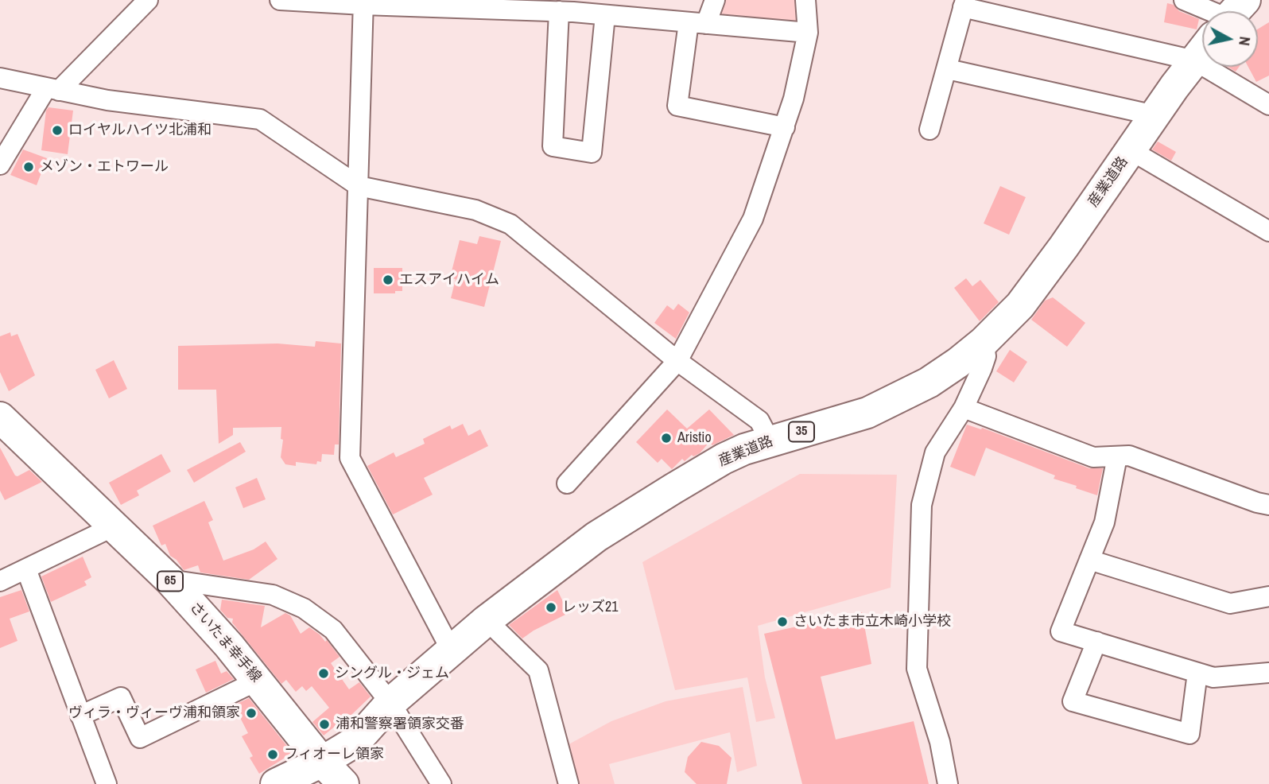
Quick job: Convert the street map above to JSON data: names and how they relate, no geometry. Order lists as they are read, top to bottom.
{
  "streets": {
    "main road": [
      "産業道路",
      "35",
      "65",
      "さいたま幸手線"
    ]
  },
  "crossings": [
    ["産業道路", "さいたま幸手線"]
  ],
  "places": [
    "ロイヤルハイツ北浦和",
    "メゾン・エトワール",
    "エスアイハイム",
    "Aristio",
    "レッズ21",
    "さいたま市立木崎小学校",
    "シングル・ジェム",
    "ヴィラ・ヴィーヴ浦和領家",
    "浦和警察署領家交番",
    "フィオーレ領家"
  ],
  "north": "right"
}
